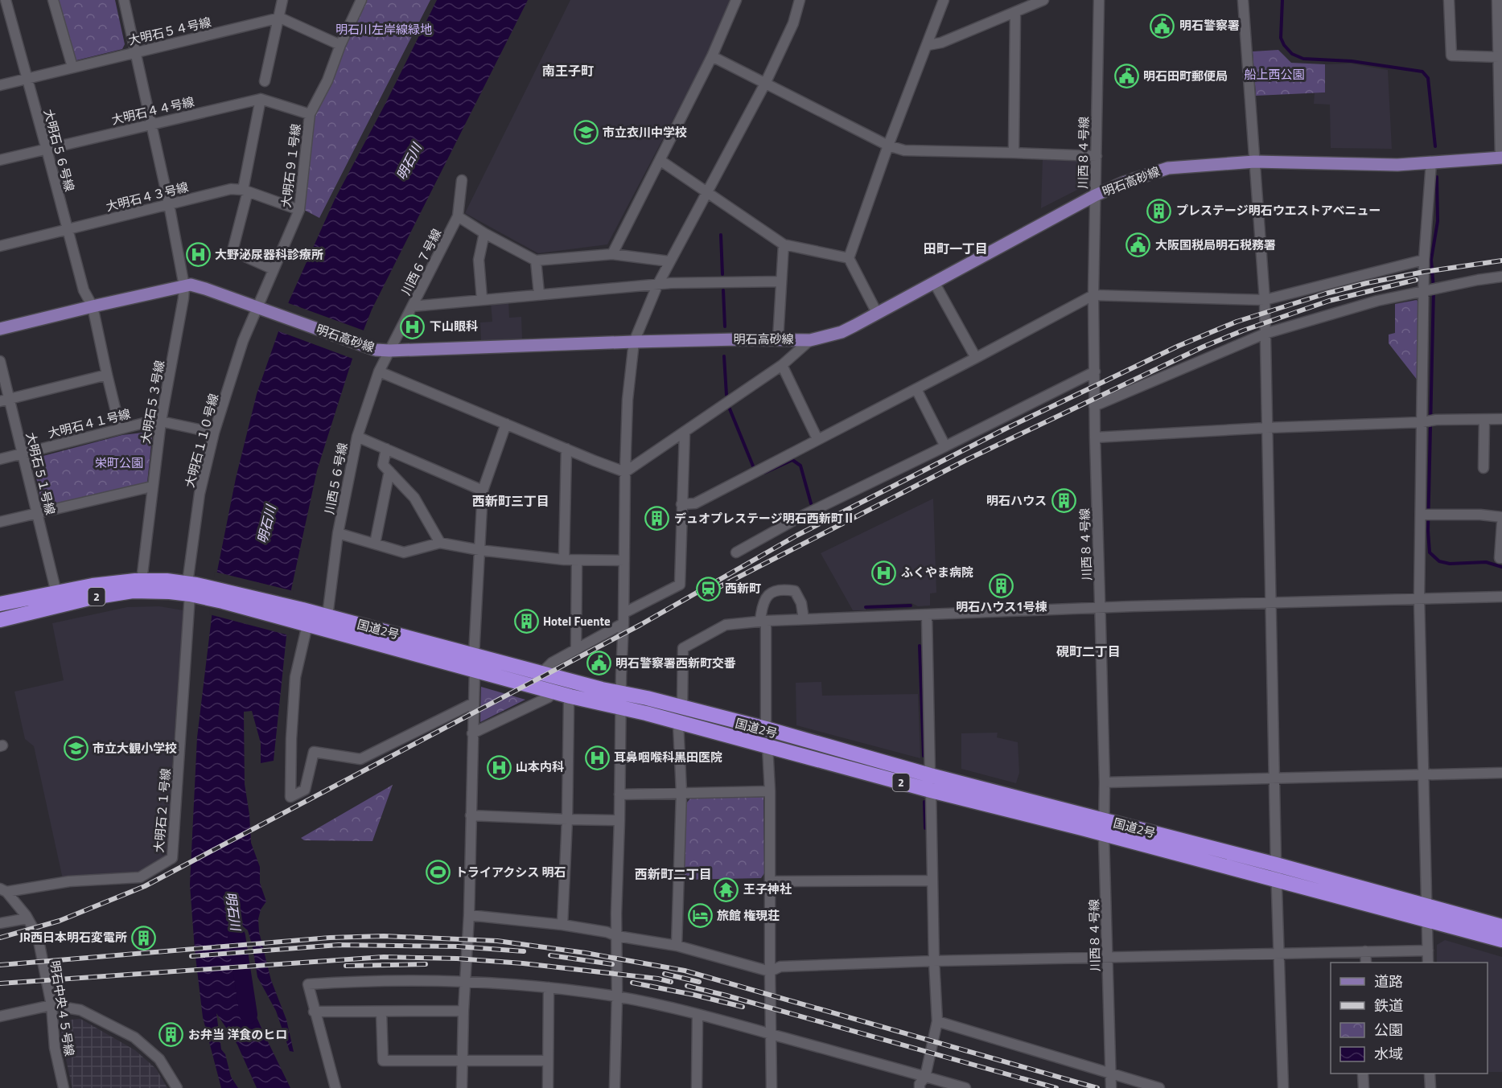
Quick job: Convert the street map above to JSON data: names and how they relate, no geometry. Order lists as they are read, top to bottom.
{
  "streets": {
    "highway": ["2", "国道2号"],
    "main road": ["明石高砂線"],
    "street": [
      "大明石５４号線",
      "大明石４４号線",
      "大明石５６号線",
      "川西８４号線",
      "大明石９１号線",
      "大明石４３号線",
      "川西６７号線",
      "大明石５３号線",
      "大明石４１号線",
      "大明石１１０号線",
      "大明石５１号線",
      "川西５６号線",
      "大明石２１号線",
      "明石中央４５号線"
    ]
  },
  "crossings": [
    ["大明石５４号線", "大明石５６号線"],
    ["大明石５４号線", "大明石５３号線"],
    ["大明石４４号線", "大明石５６号線"],
    ["大明石４４号線", "大明石５３号線"],
    ["大明石５６号線", "明石高砂線"],
    ["大明石５６号線", "大明石４３号線"],
    ["大明石５６号線", "大明石４１号線"],
    ["川西８４号線", "明石高砂線"],
    ["川西８４号線", "国道2号"],
    ["大明石９１号線", "明石高砂線"],
    ["大明石９１号線", "大明石４３号線"],
    ["大明石９１号線", "大明石１１０号線"],
    ["明石高砂線", "川西６７号線"],
    ["明石高砂線", "大明石５３号線"],
    ["明石高砂線", "大明石１１０号線"],
    ["明石高砂線", "川西５６号線"],
    ["大明石４３号線", "大明石５３号線"],
    ["川西６７号線", "川西５６号線"],
    ["大明石５３号線", "大明石４１号線"],
    ["大明石５３号線", "国道2号"],
    ["大明石４１号線", "大明石１１０号線"],
    ["大明石４１号線", "大明石５１号線"],
    ["大明石１１０号線", "国道2号"],
    ["大明石１１０号線", "大明石２１号線"],
    ["大明石５１号線", "国道2号"],
    ["川西５６号線", "国道2号"],
    ["国道2号", "大明石２１号線"],
    ["大明石２１号線", "明石中央４５号線"]
  ],
  "districts": [
    "南王子町",
    "田町一丁目",
    "西新町三丁目",
    "硯町二丁目",
    "西新町二丁目"
  ],
  "water": ["明石川"],
  "parks": ["明石川左岸線緑地", "船上西公園", "栄町公園"],
  "places": {
    "public building": [
      "明石警察署",
      "明石田町郵便局",
      "大阪国税局明石税務署",
      "明石警察署西新町交番"
    ],
    "school or university": ["市立衣川中学校", "市立大観小学校"],
    "building": [
      "プレステージ明石ウエストアベニュー",
      "明石ハウス",
      "デュオプレステージ明石西新町Ⅱ",
      "明石ハウス1号棟",
      "Hotel Fuente",
      "JR西日本明石変電所",
      "お弁当 洋食のヒロ"
    ],
    "hospital": [
      "大野泌尿器科診療所",
      "下山眼科",
      "ふくやま病院",
      "耳鼻咽喉科黒田医院",
      "山本内科"
    ],
    "station": ["西新町"],
    "sports": ["トライアクシス 明石"],
    "temple": ["王子神社"],
    "hotel": ["旅館 権現荘"]
  },
  "legend": [
    "道路",
    "鉄道",
    "公園",
    "水域"
  ]
}
